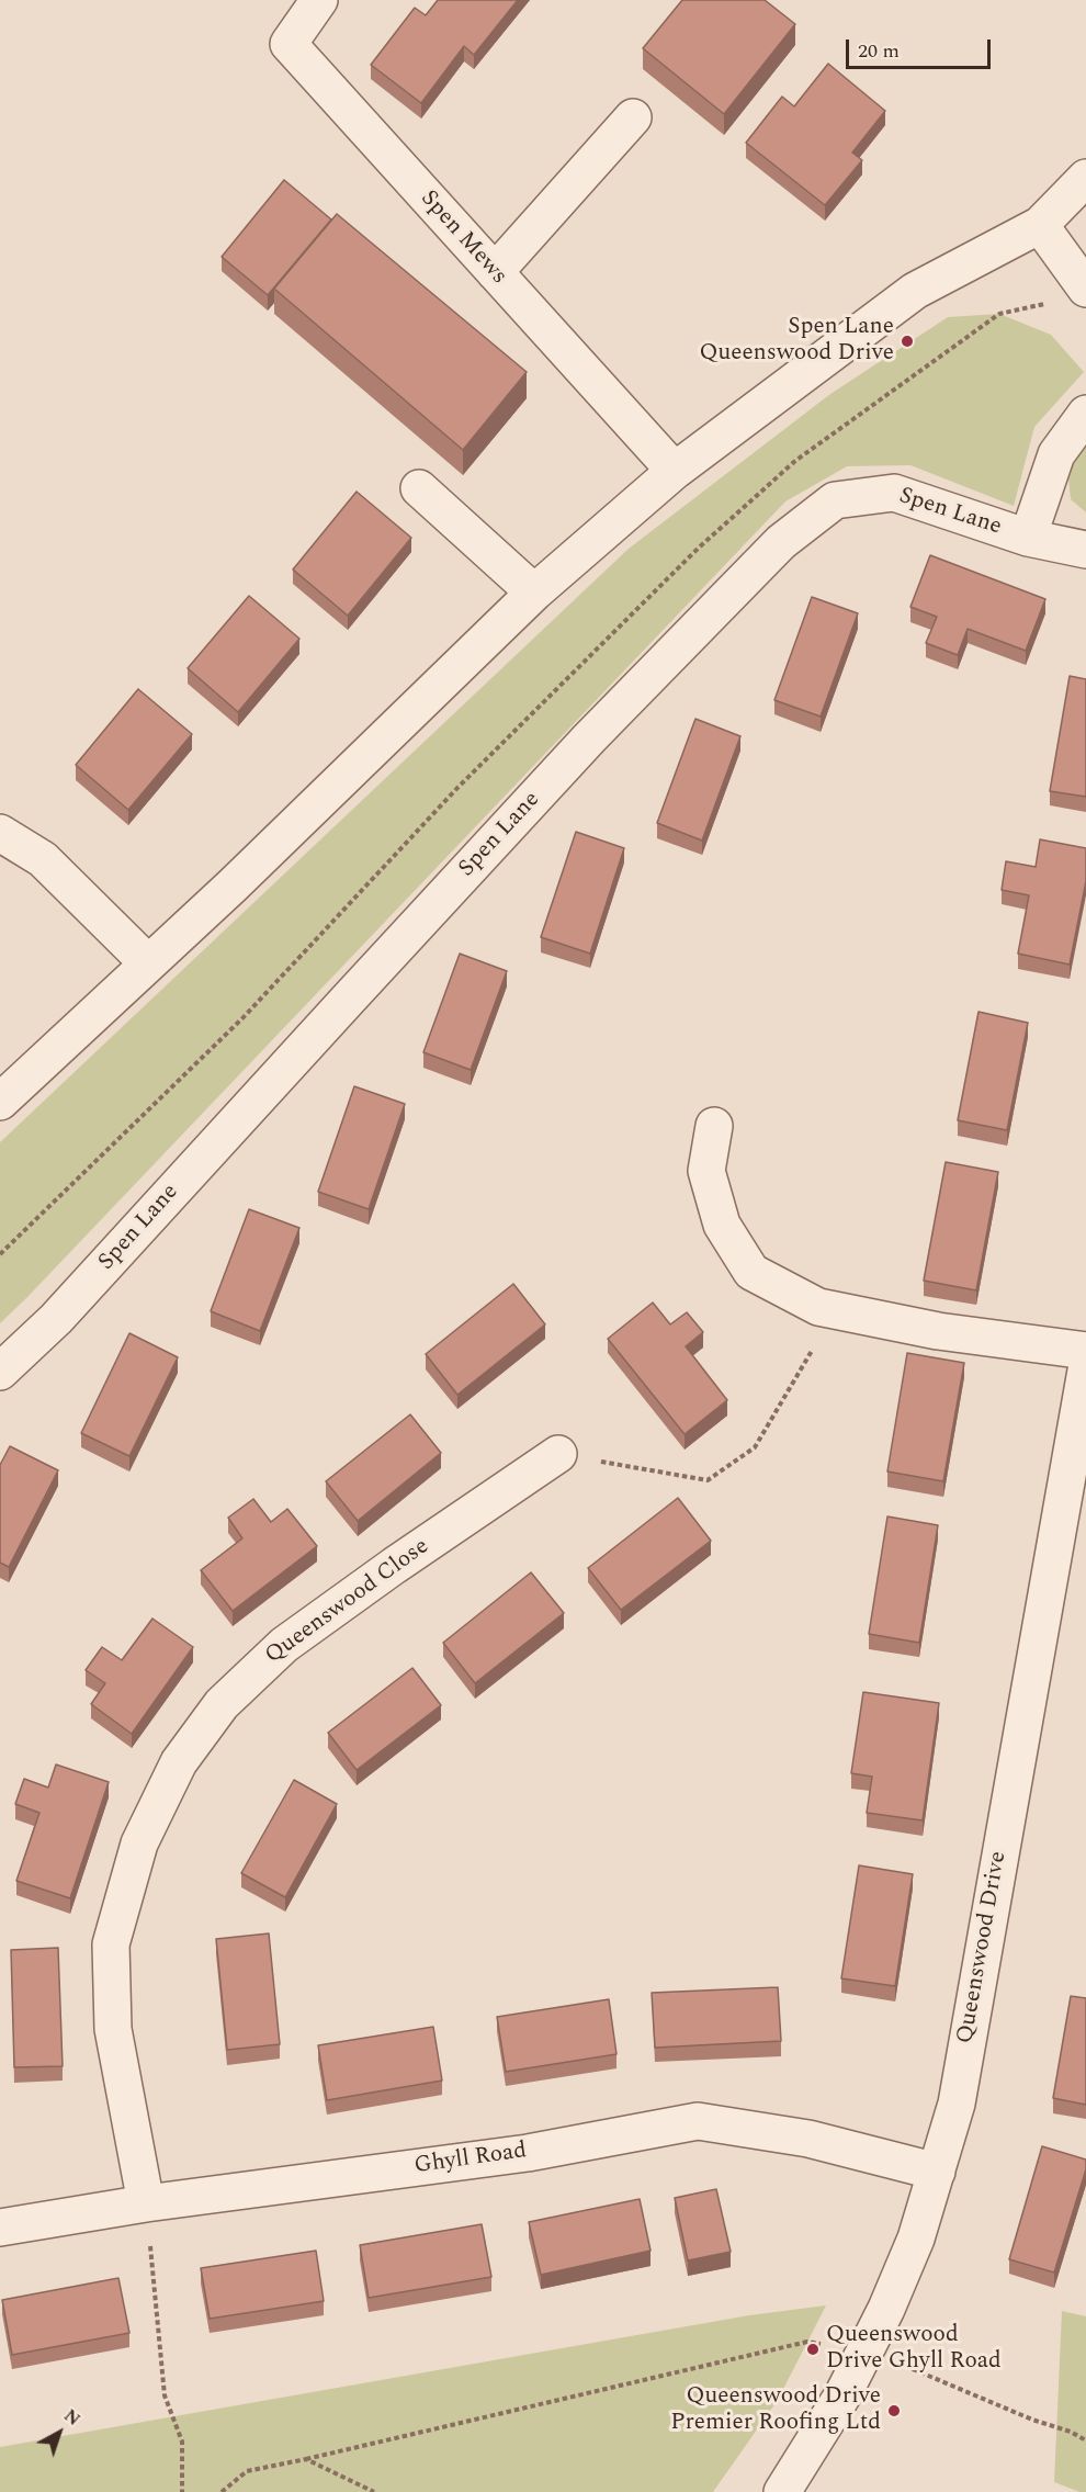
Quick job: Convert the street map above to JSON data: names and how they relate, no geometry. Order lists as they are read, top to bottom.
{
  "streets": {
    "street": [
      "Spen Mews",
      "Spen Lane",
      "Queenswood Close",
      "Queenswood Drive",
      "Ghyll Road"
    ]
  },
  "crossings": [
    ["Queenswood Close", "Ghyll Road"],
    ["Queenswood Drive", "Ghyll Road"]
  ],
  "places": ["Spen Lane Queenswood Drive", "Queenswood Drive Ghyll Road", "Queenswood Drive Premier Roofing Ltd"],
  "scale_bar": "20 m",
  "north": "top right"
}
